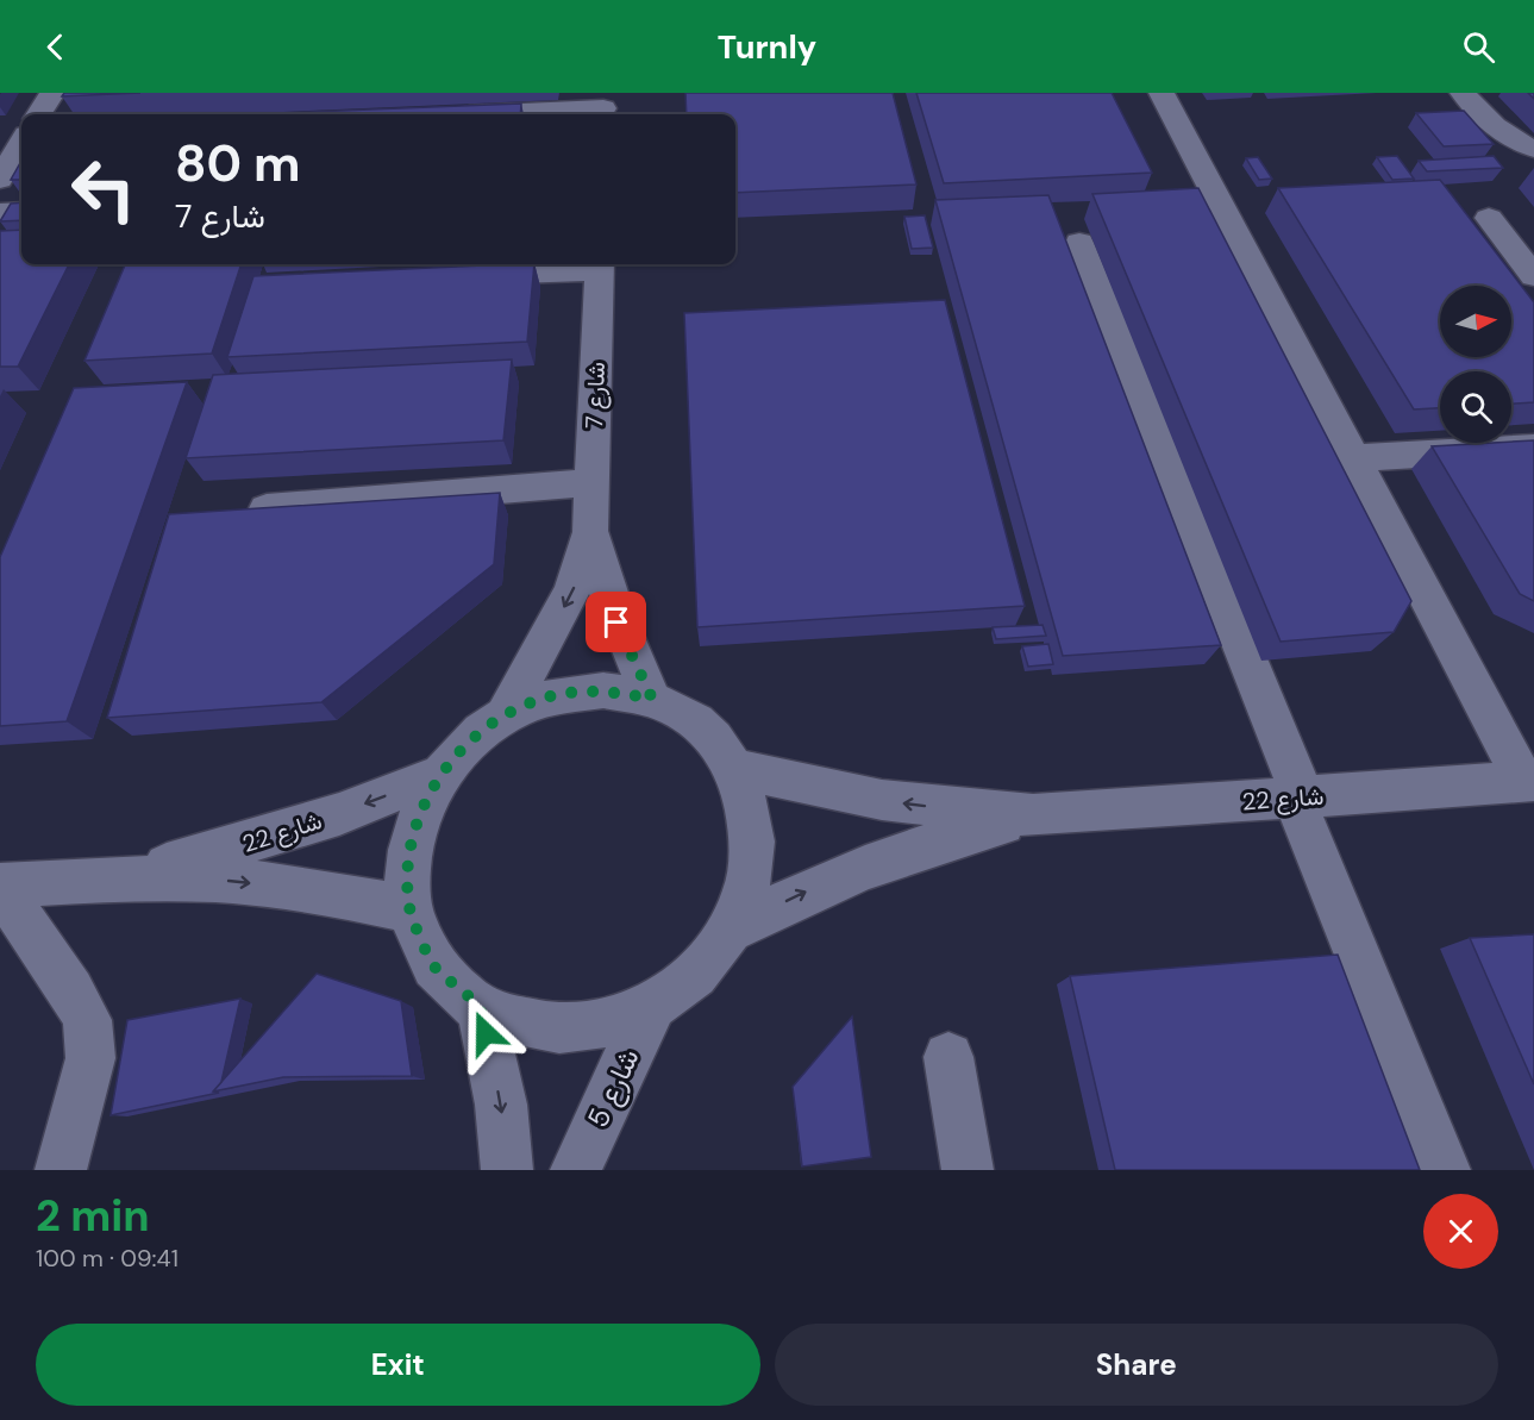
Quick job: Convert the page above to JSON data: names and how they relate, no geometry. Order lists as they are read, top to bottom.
{
  "streets": {
    "street": ["شارع 7", "شارع 22", "شارع 5"]
  },
  "north": "right",
  "page": {
    "header": "Turnly",
    "turn": ["80 m", "شارع 7"],
    "heading": ["2 min", "100 m · 09:41"],
    "buttons": ["Exit", "Share"]
  }
}
